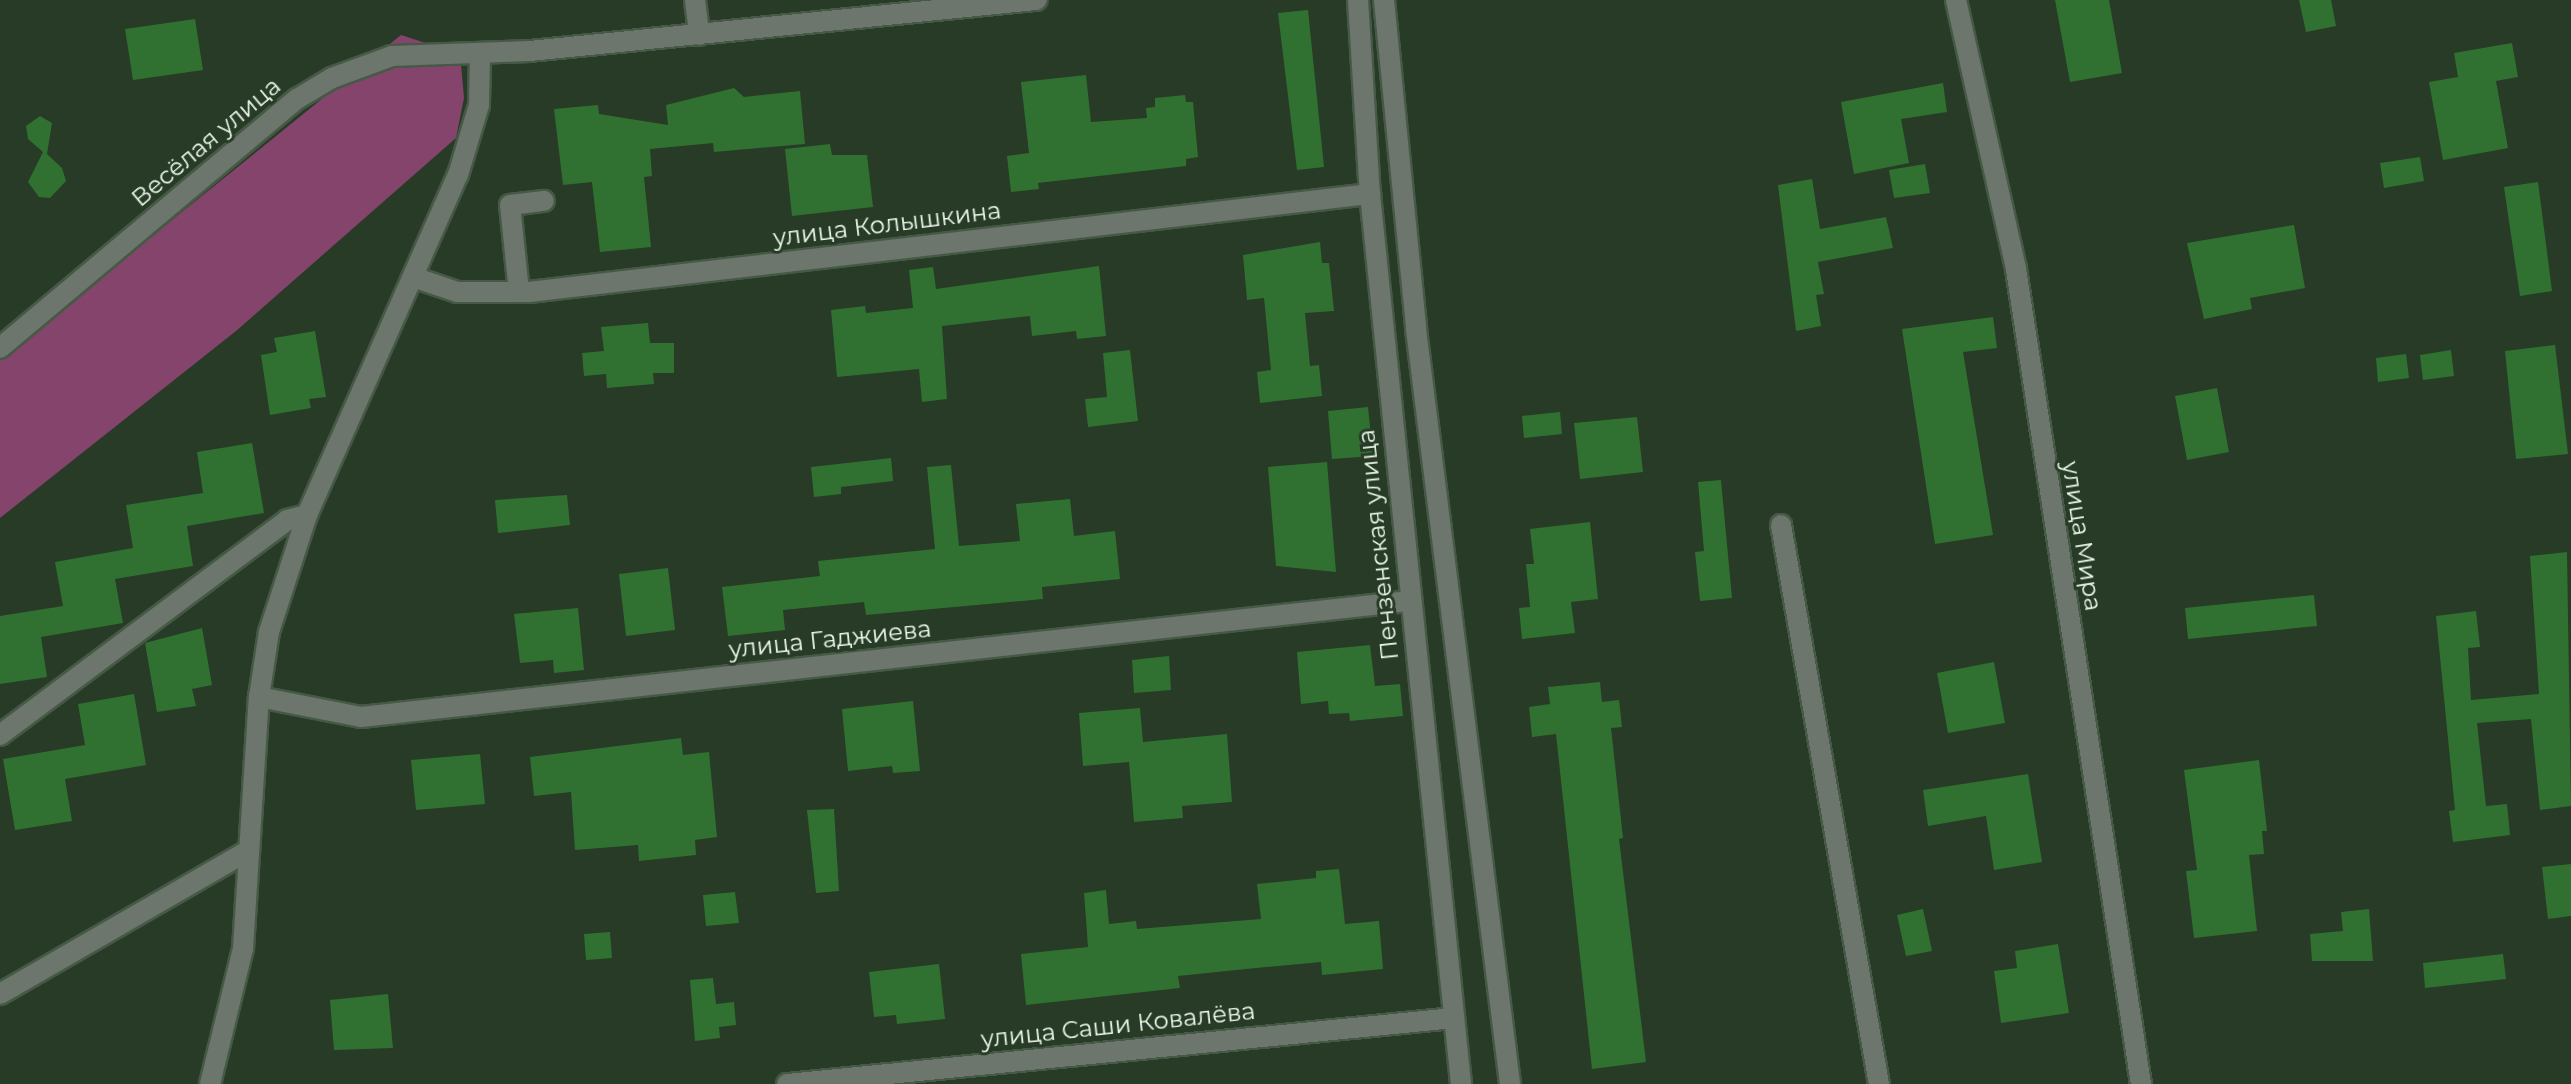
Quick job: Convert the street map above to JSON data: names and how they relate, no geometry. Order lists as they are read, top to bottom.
{
  "streets": {
    "street": [
      "Весёлая улица",
      "улица Колышкина",
      "улица Мира",
      "Пензенская улица",
      "улица Гаджиева",
      "улица Саши Ковалёва"
    ]
  },
  "crossings": [
    ["улица Колышкина", "Пензенская улица"],
    ["Пензенская улица", "улица Гаджиева"],
    ["Пензенская улица", "улица Саши Ковалёва"]
  ]
}
